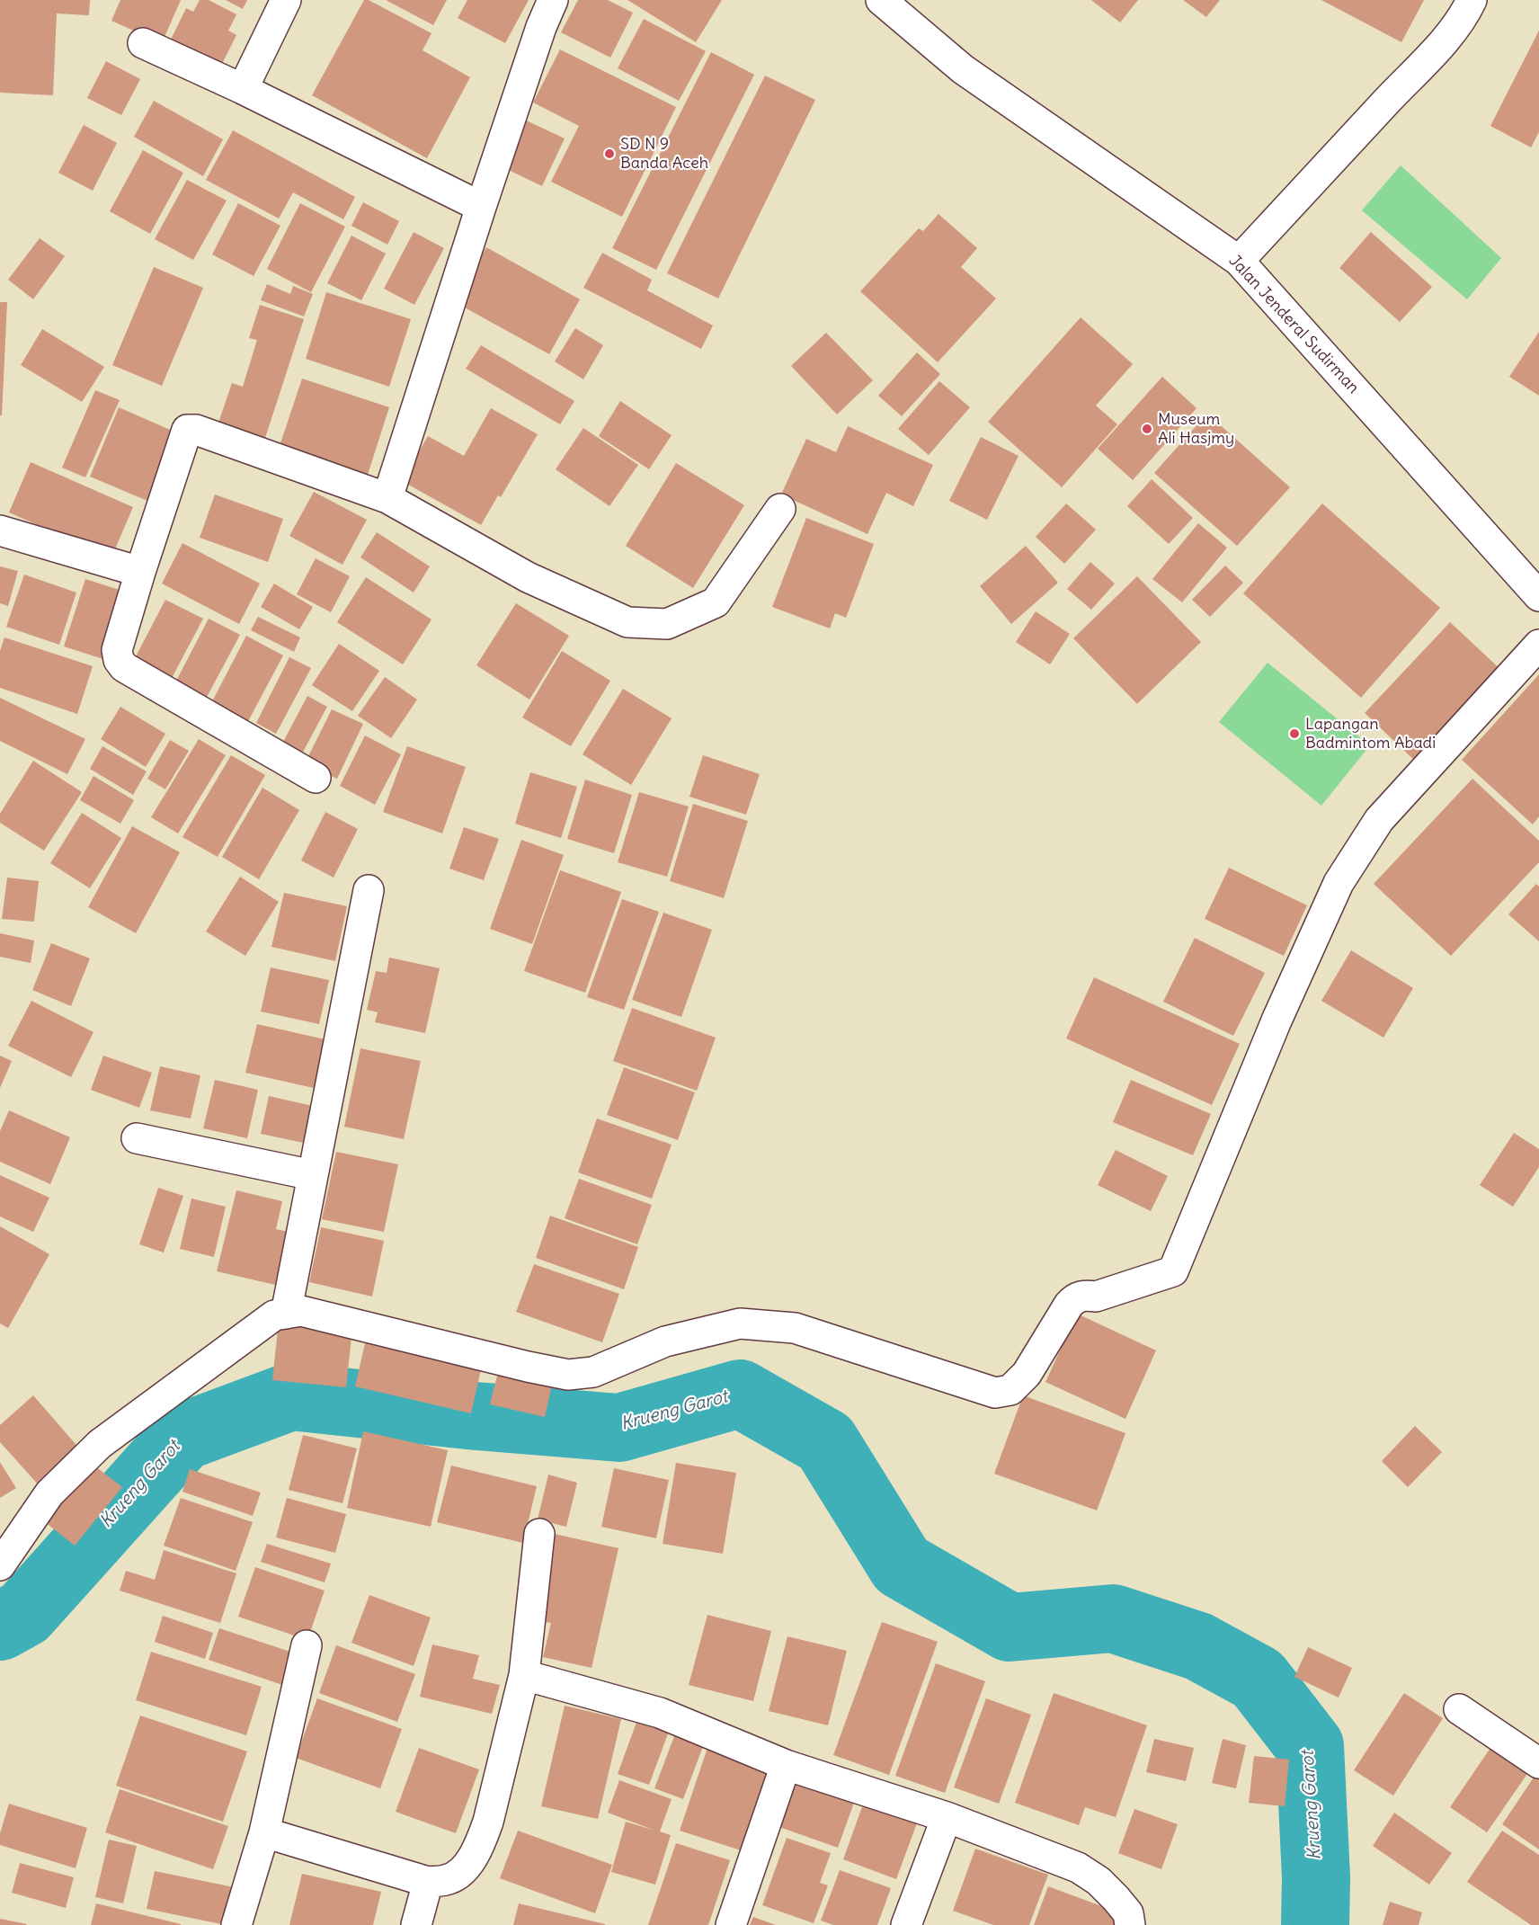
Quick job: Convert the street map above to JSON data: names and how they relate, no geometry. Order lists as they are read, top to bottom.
{
  "streets": {
    "street": ["Jalan Jenderal Sudirman"]
  },
  "water": ["Krueng Garot"],
  "places": ["SD N 9 Banda Aceh", "Museum Ali Hasjmy", "Lapangan Badmintom Abadi"]
}
